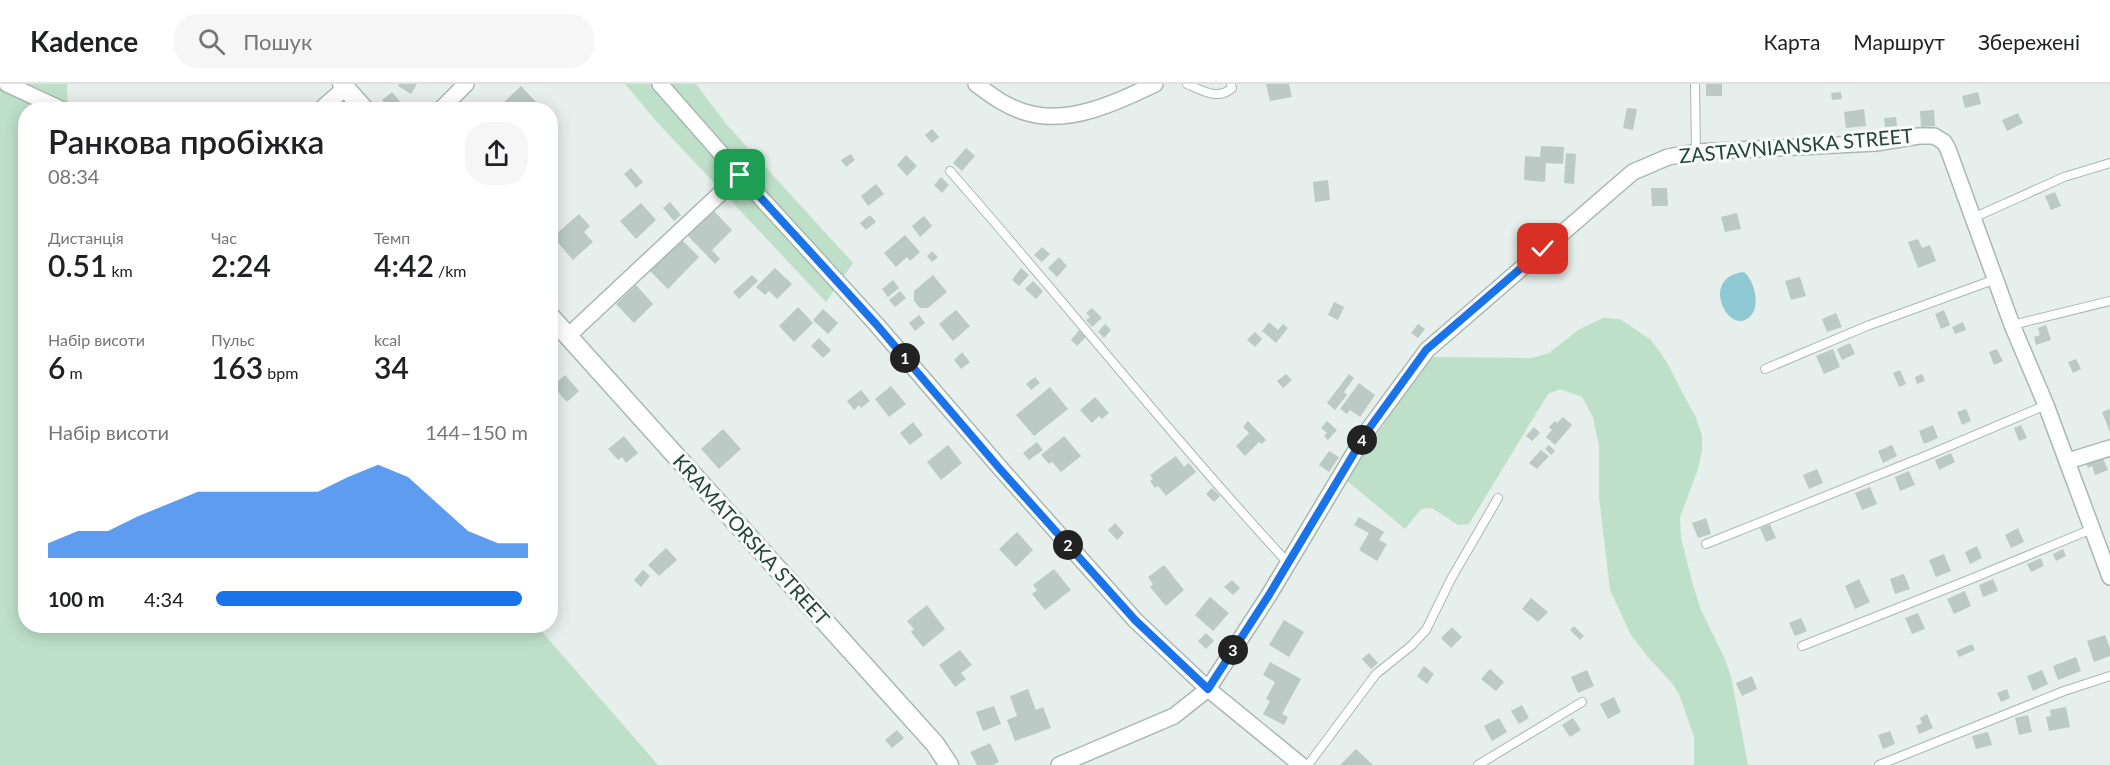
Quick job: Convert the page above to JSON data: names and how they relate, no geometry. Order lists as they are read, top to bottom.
{
  "streets": {
    "street": ["ZASTAVNIANSKA STREET", "KRAMATORSKA STREET"]
  },
  "page": {
    "header": "Kadence",
    "search": "Пошук",
    "nav": ["Карта", "Маршрут", "Збережені"],
    "heading": ["Ранкова пробіжка", "08:34"],
    "stats": [
      ["Дистанція", "0.51 km"],
      ["Час", "2:24"],
      ["Темп", "4:42 /km"],
      ["Набір висоти", "6 m"],
      ["Пульс", "163 bpm"],
      ["kcal", "34"]
    ],
    "pins": [
      "1",
      "4",
      "2",
      "3"
    ],
    "chart": ["Набір висоти", "144–150 m"],
    "list": [
      {
        "name": "100 m",
        "note": "4:34"
      }
    ]
  }
}
